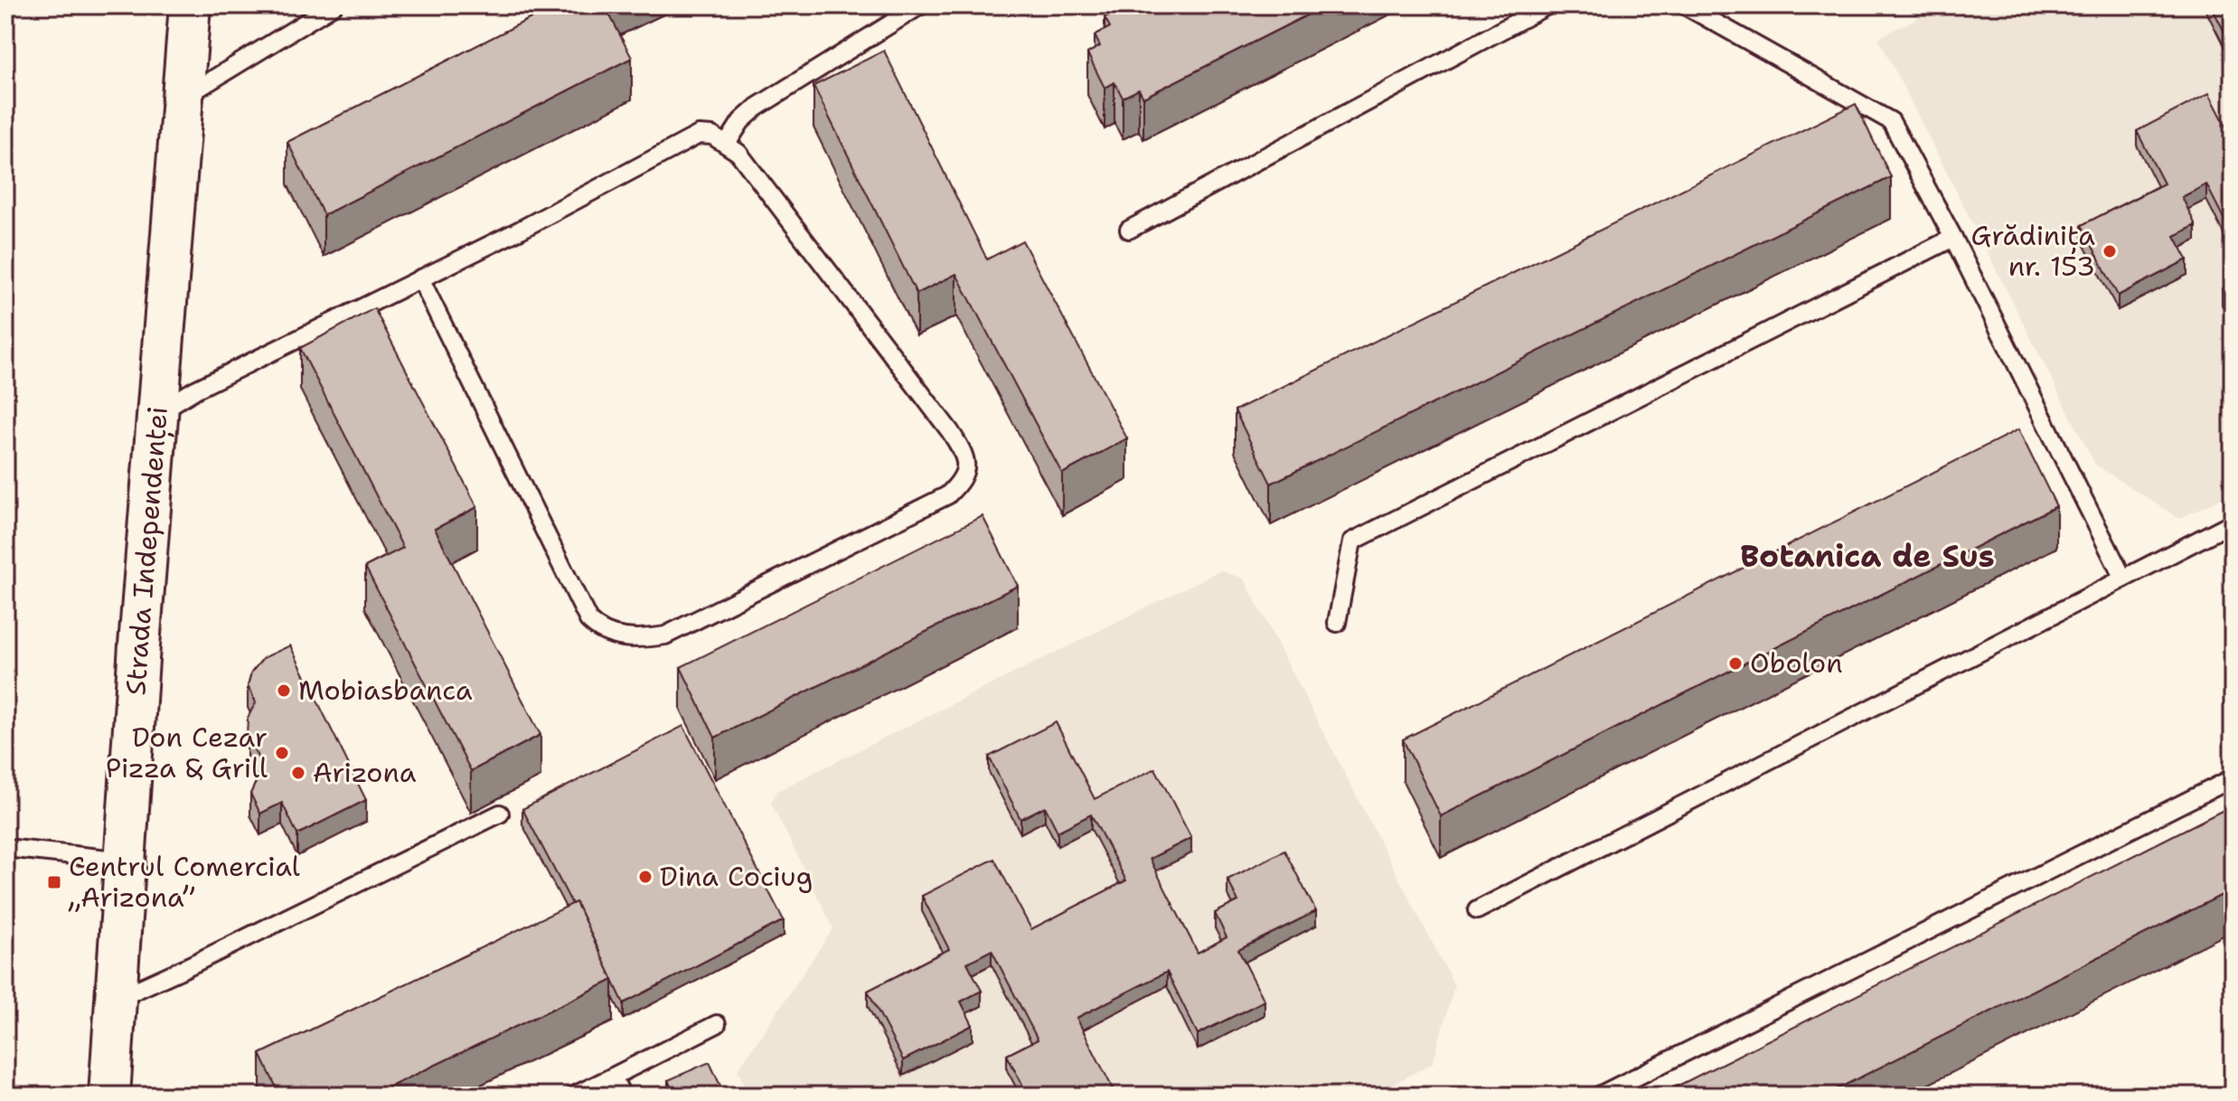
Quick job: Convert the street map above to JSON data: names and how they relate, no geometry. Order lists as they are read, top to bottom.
{
  "streets": {
    "main road": ["Strada Independenței"]
  },
  "districts": ["Botanica de Sus"],
  "places": {
    "other": [
      "Grădinița nr. 153",
      "Obolon",
      "Mobiasbanca",
      "Don Cezar Pizza & Grill",
      "Arizona",
      "Dina Cociug"
    ],
    "transit": ["Centrul Comercial „Arizona”"]
  }
}
